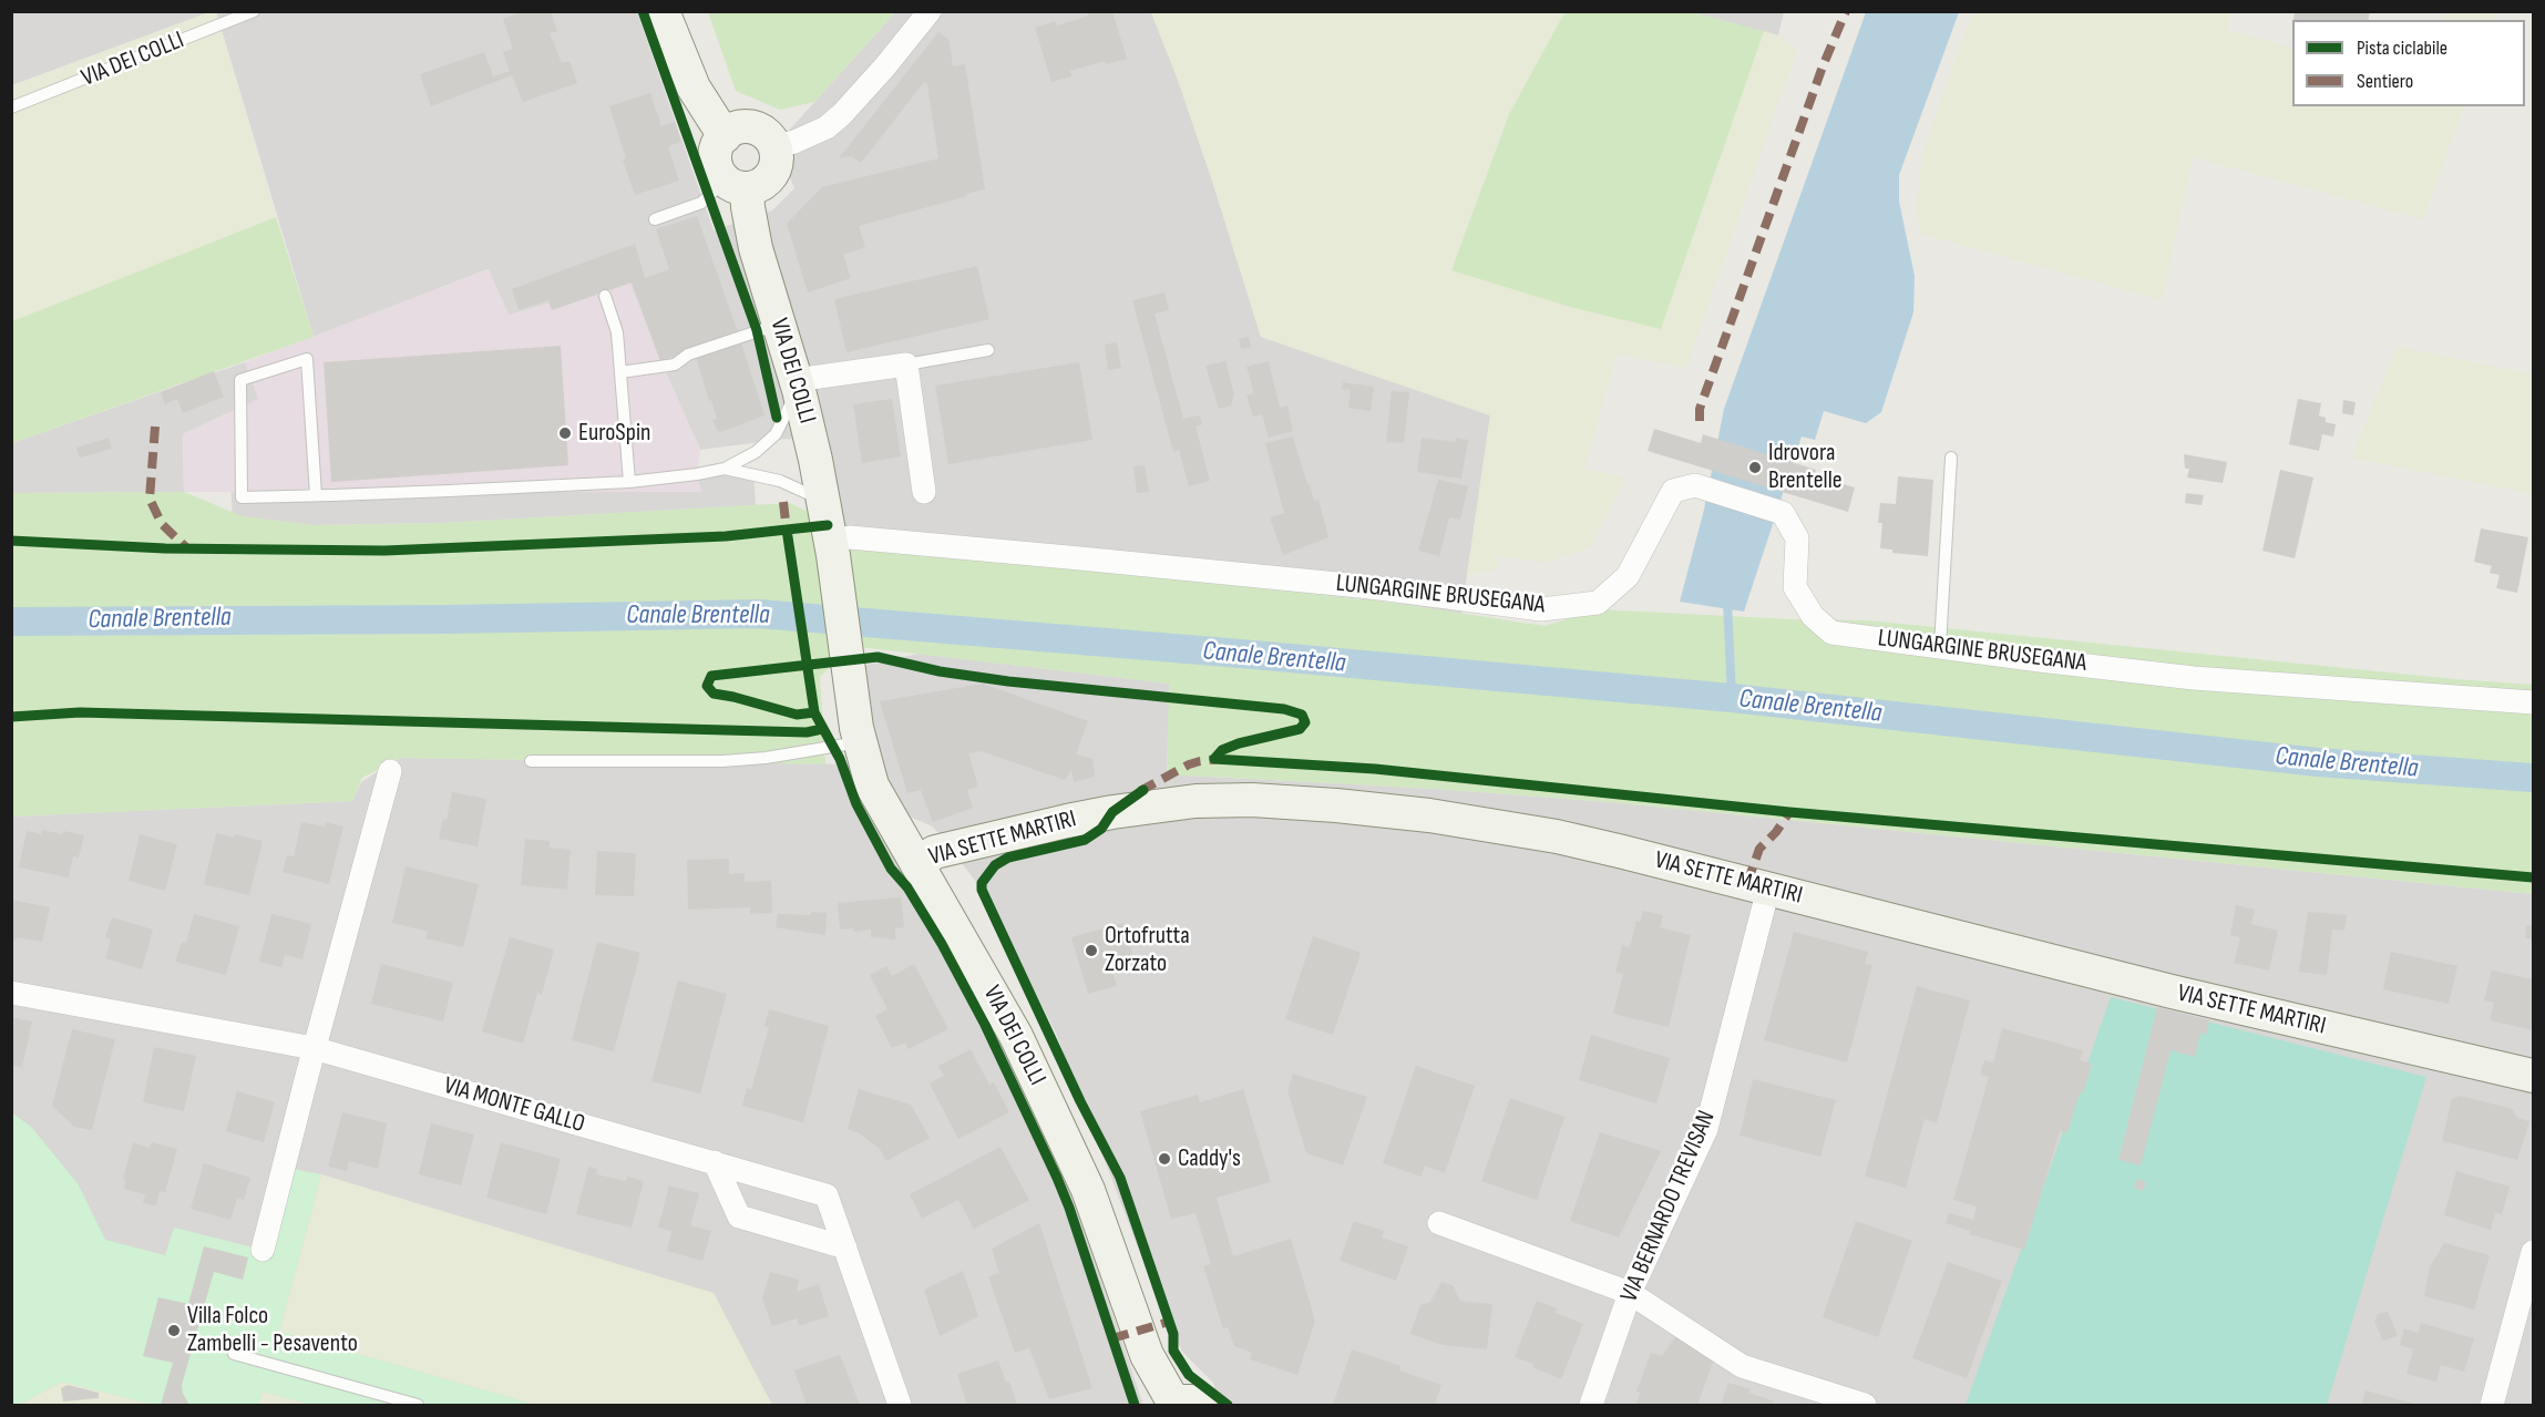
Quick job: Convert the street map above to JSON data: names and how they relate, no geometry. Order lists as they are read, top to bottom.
{
  "streets": {
    "main road": ["VIA DEI COLLI", "VIA SETTE MARTIRI"],
    "street": ["LUNGARGINE BRUSEGANA", "VIA MONTE GALLO", "VIA BERNARDO TREVISAN"]
  },
  "crossings": [
    ["VIA DEI COLLI", "LUNGARGINE BRUSEGANA"],
    ["VIA DEI COLLI", "VIA SETTE MARTIRI"],
    ["VIA SETTE MARTIRI", "VIA BERNARDO TREVISAN"]
  ],
  "water": ["Canale Brentella"],
  "places": [
    "EuroSpin",
    "Idrovora Brentelle",
    "Ortofrutta Zorzato",
    "Caddy's",
    "Villa Folco Zambelli - Pesavento"
  ],
  "legend": ["Pista ciclabile", "Sentiero"]
}
